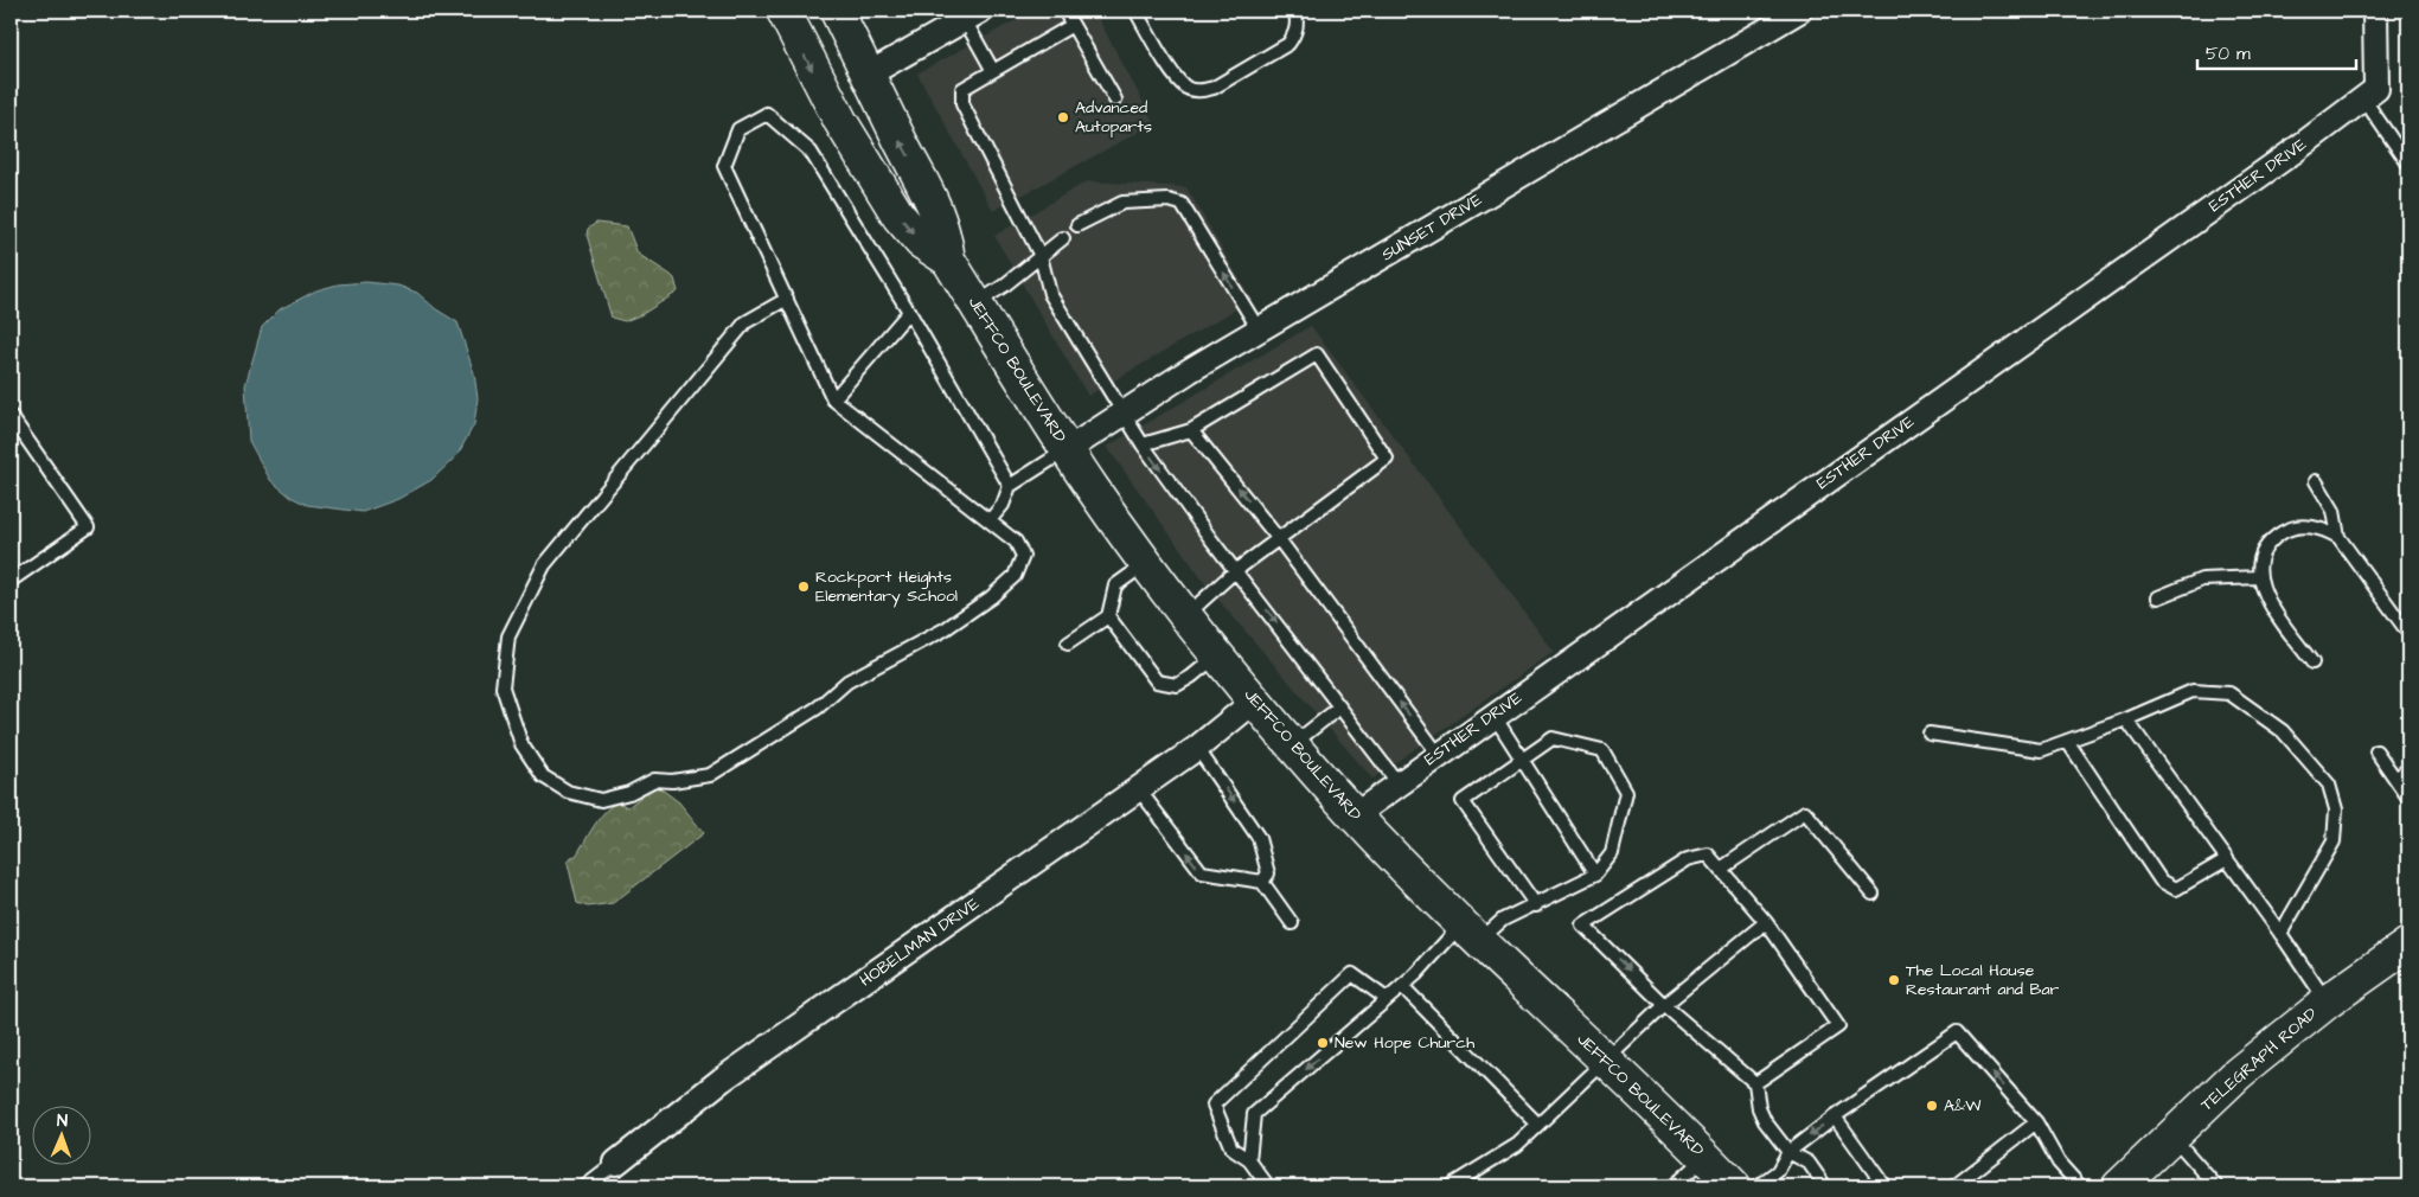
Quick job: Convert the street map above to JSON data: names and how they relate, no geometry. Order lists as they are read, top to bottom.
{
  "streets": {
    "main road": ["JEFFCO BOULEVARD", "TELEGRAPH ROAD"],
    "street": ["ESTHER DRIVE", "SUNSET DRIVE", "HOBELMAN DRIVE"]
  },
  "crossings": [
    ["ESTHER DRIVE", "JEFFCO BOULEVARD"],
    ["SUNSET DRIVE", "JEFFCO BOULEVARD"],
    ["JEFFCO BOULEVARD", "HOBELMAN DRIVE"]
  ],
  "places": [
    "Advanced Autoparts",
    "Rockport Heights Elementary School",
    "The Local House Restaurant and Bar",
    "New Hope Church",
    "A&W"
  ],
  "scale_bar": "50 m",
  "north": "top"
}
